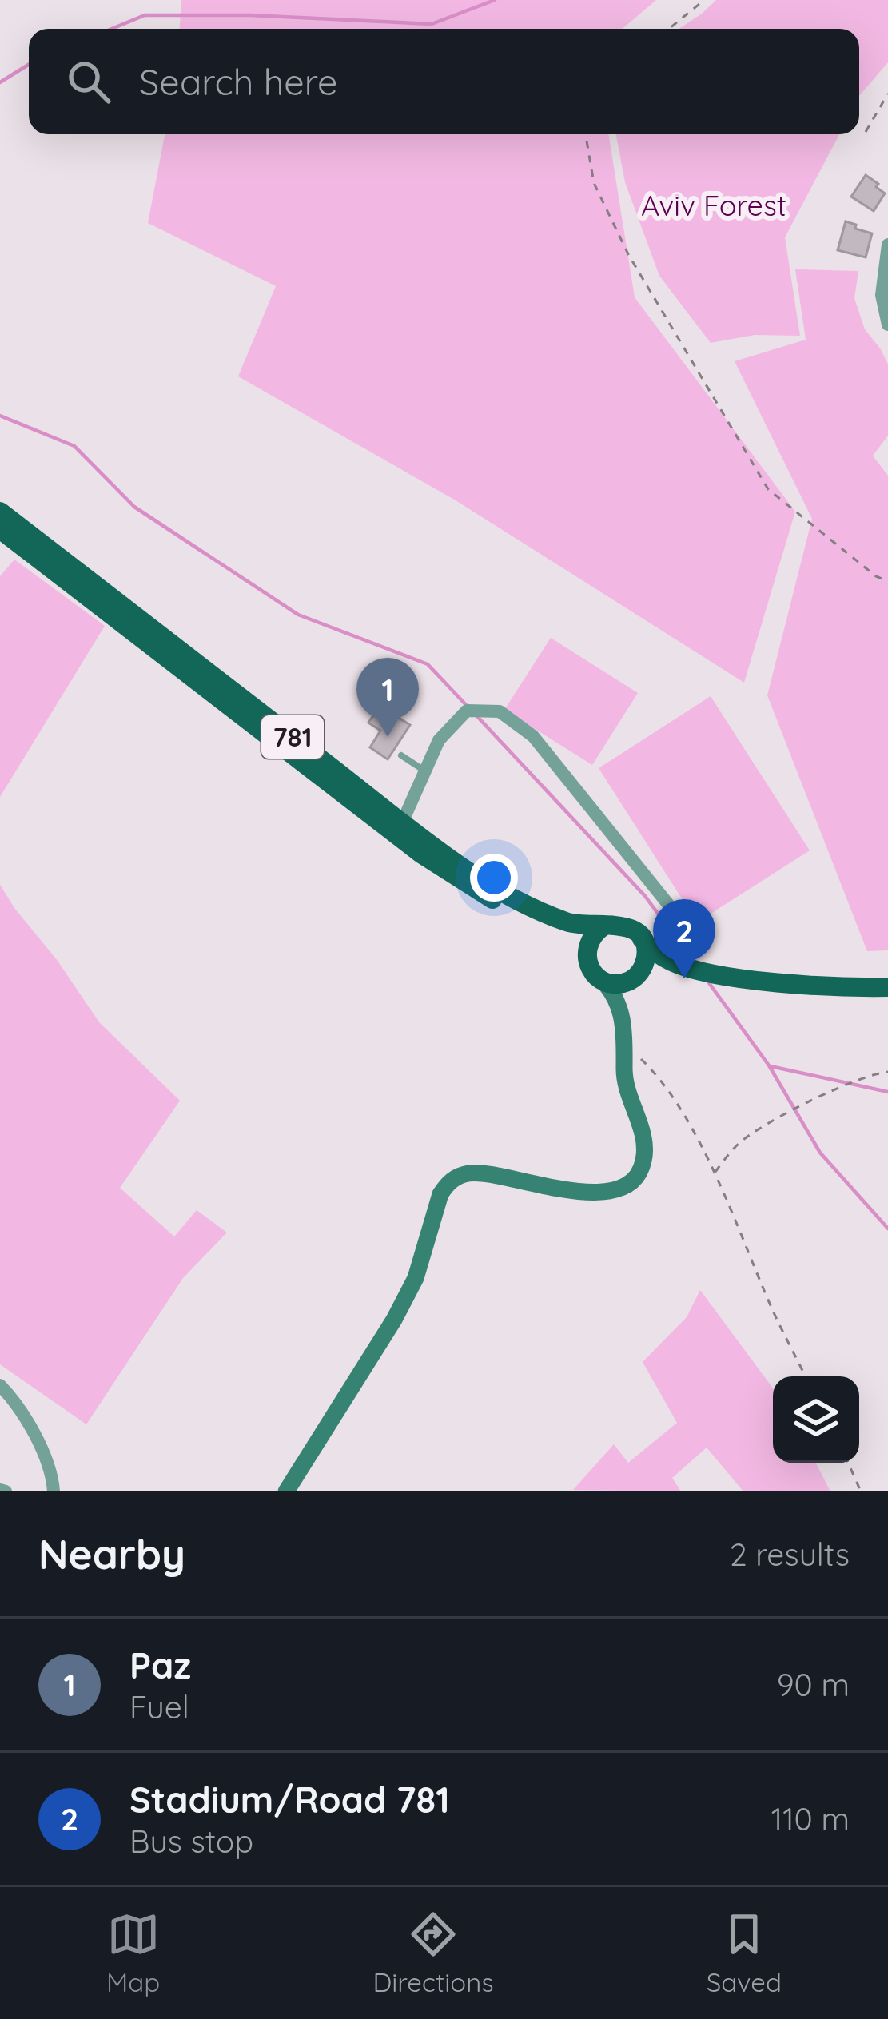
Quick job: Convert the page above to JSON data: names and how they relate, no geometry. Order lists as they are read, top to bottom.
{
  "streets": {
    "main road": ["781"]
  },
  "parks": ["Aviv Forest"],
  "page": {
    "search": "Search here",
    "pins": ["1", "2"],
    "heading": ["Nearby", "2 results"],
    "list": [
      {
        "mark": "1",
        "name": "Paz",
        "note": "Fuel",
        "value": "90 m"
      },
      {
        "mark": "2",
        "name": "Stadium/Road 781",
        "note": "Bus stop",
        "value": "110 m"
      }
    ],
    "nav": ["Map", "Directions", "Saved"]
  }
}
